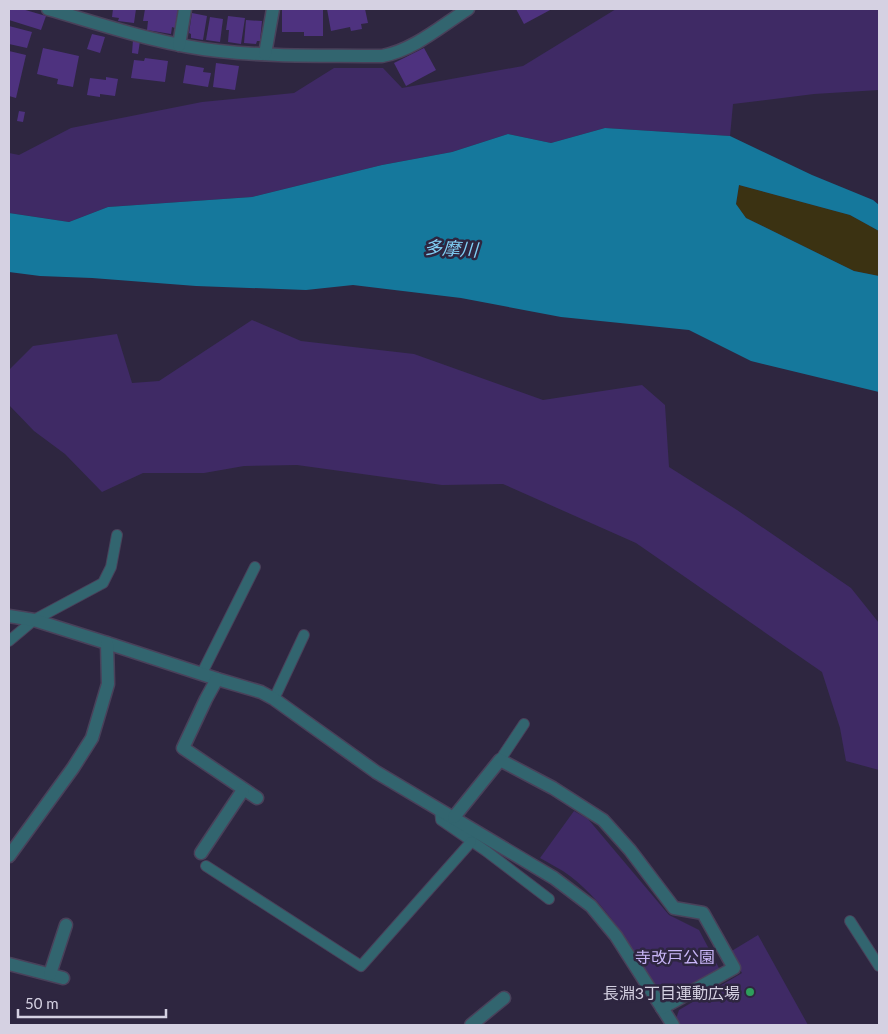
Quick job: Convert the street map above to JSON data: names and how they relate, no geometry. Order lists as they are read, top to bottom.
{
  "water": ["多摩川"],
  "parks": ["寺改戸公園"],
  "places": ["長淵3丁目運動広場"],
  "scale_bar": "50 m"
}
